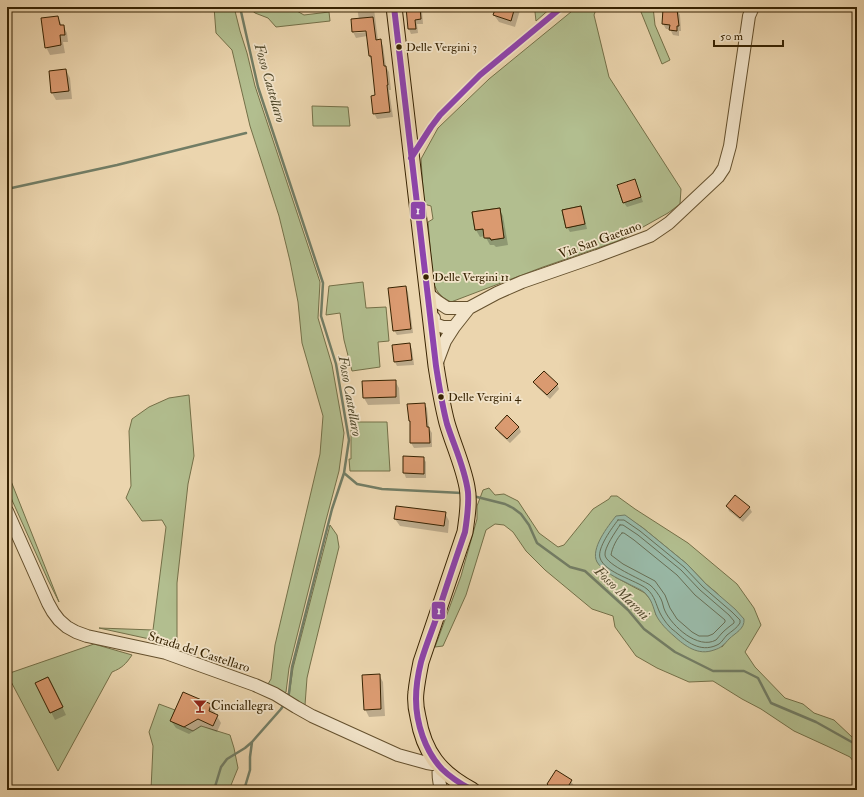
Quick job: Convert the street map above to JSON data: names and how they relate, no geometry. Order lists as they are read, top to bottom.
{
  "streets": {
    "street": ["Via San Gaetano", "Strada del Castellaro"]
  },
  "water": ["Fosso Castellaro", "Fosso Maroni"],
  "places": {
    "other": ["Delle Vergini 3", "Delle Vergini 11", "Delle Vergini 4"],
    "bar": ["Cinciallegra"]
  },
  "lines": ["transit line 1"],
  "scale_bar": "50 m"
}
